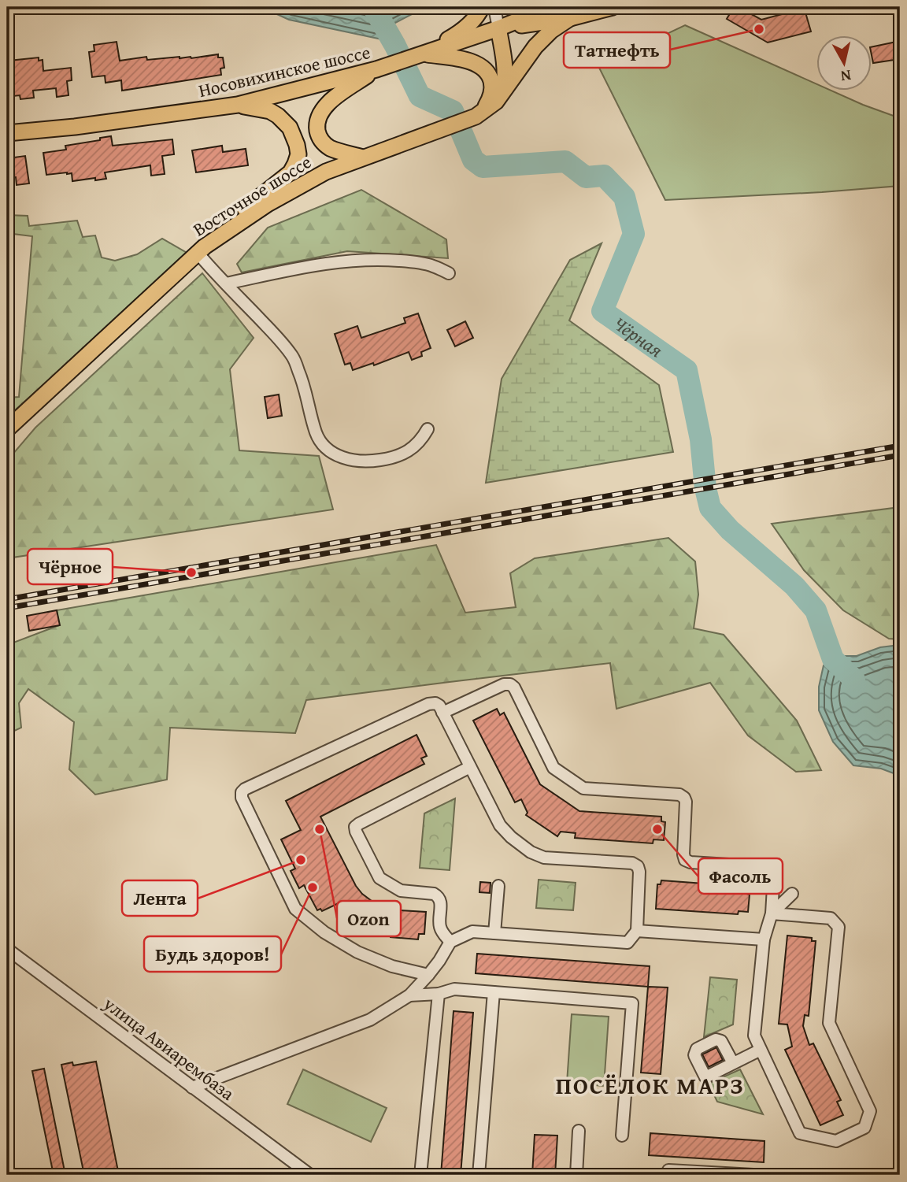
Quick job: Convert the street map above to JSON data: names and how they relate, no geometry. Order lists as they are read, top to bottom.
{
  "streets": {
    "main road": ["Носовихинское шоссе", "Восточное шоссе"],
    "street": ["улица Авиарембаза"]
  },
  "districts": ["ПОСЁЛОК МАРЗ"],
  "water": ["Чёрная"],
  "places": [
    "Татнефть",
    "Чёрное",
    "Ozon",
    "Фасоль",
    "Лента",
    "Будь здоров!"
  ],
  "north": "bottom"
}
